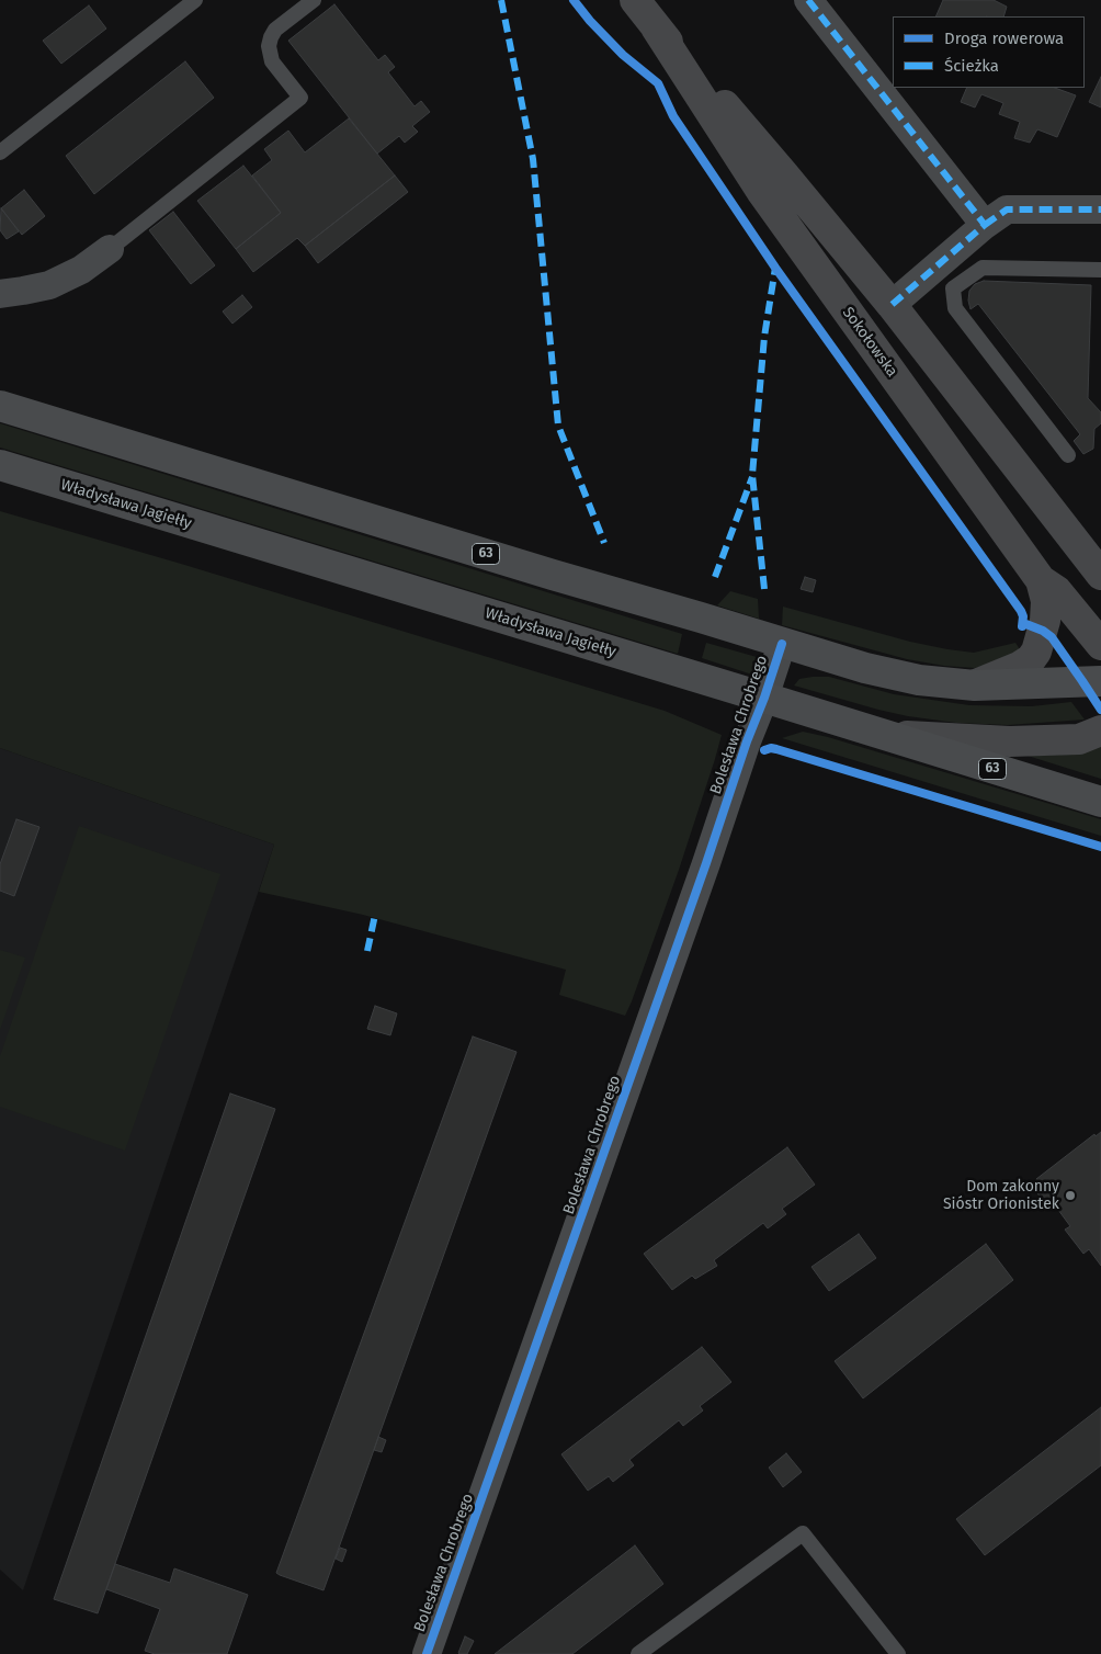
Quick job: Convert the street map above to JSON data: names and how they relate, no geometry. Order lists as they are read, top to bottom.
{
  "streets": {
    "main road": ["Władysława Jagiełły", "63"],
    "street": ["Sokołowska", "Bolesława Chrobrego"]
  },
  "crossings": [
    ["Władysława Jagiełły", "Bolesława Chrobrego"],
    ["63", "Bolesława Chrobrego"]
  ],
  "places": ["Dom zakonny Sióstr Orionistek"],
  "legend": ["Droga rowerowa", "Ścieżka"]
}
